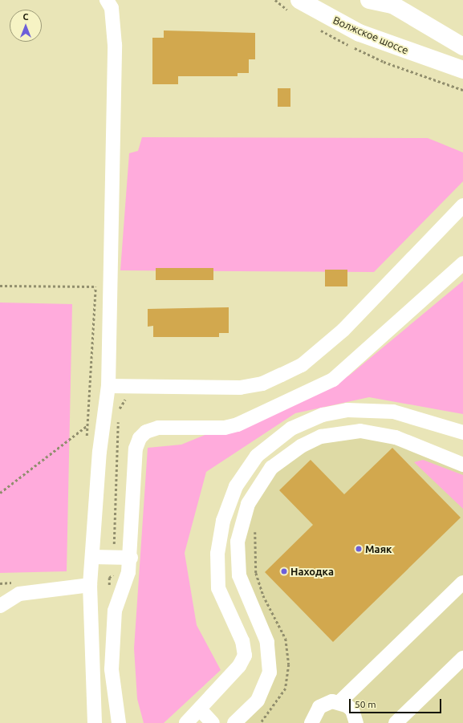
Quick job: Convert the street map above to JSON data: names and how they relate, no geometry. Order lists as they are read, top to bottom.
{
  "streets": {
    "main road": ["Волжское шоссе"]
  },
  "places": ["Маяк", "Находка"],
  "scale_bar": "50 m",
  "north": "top"
}
